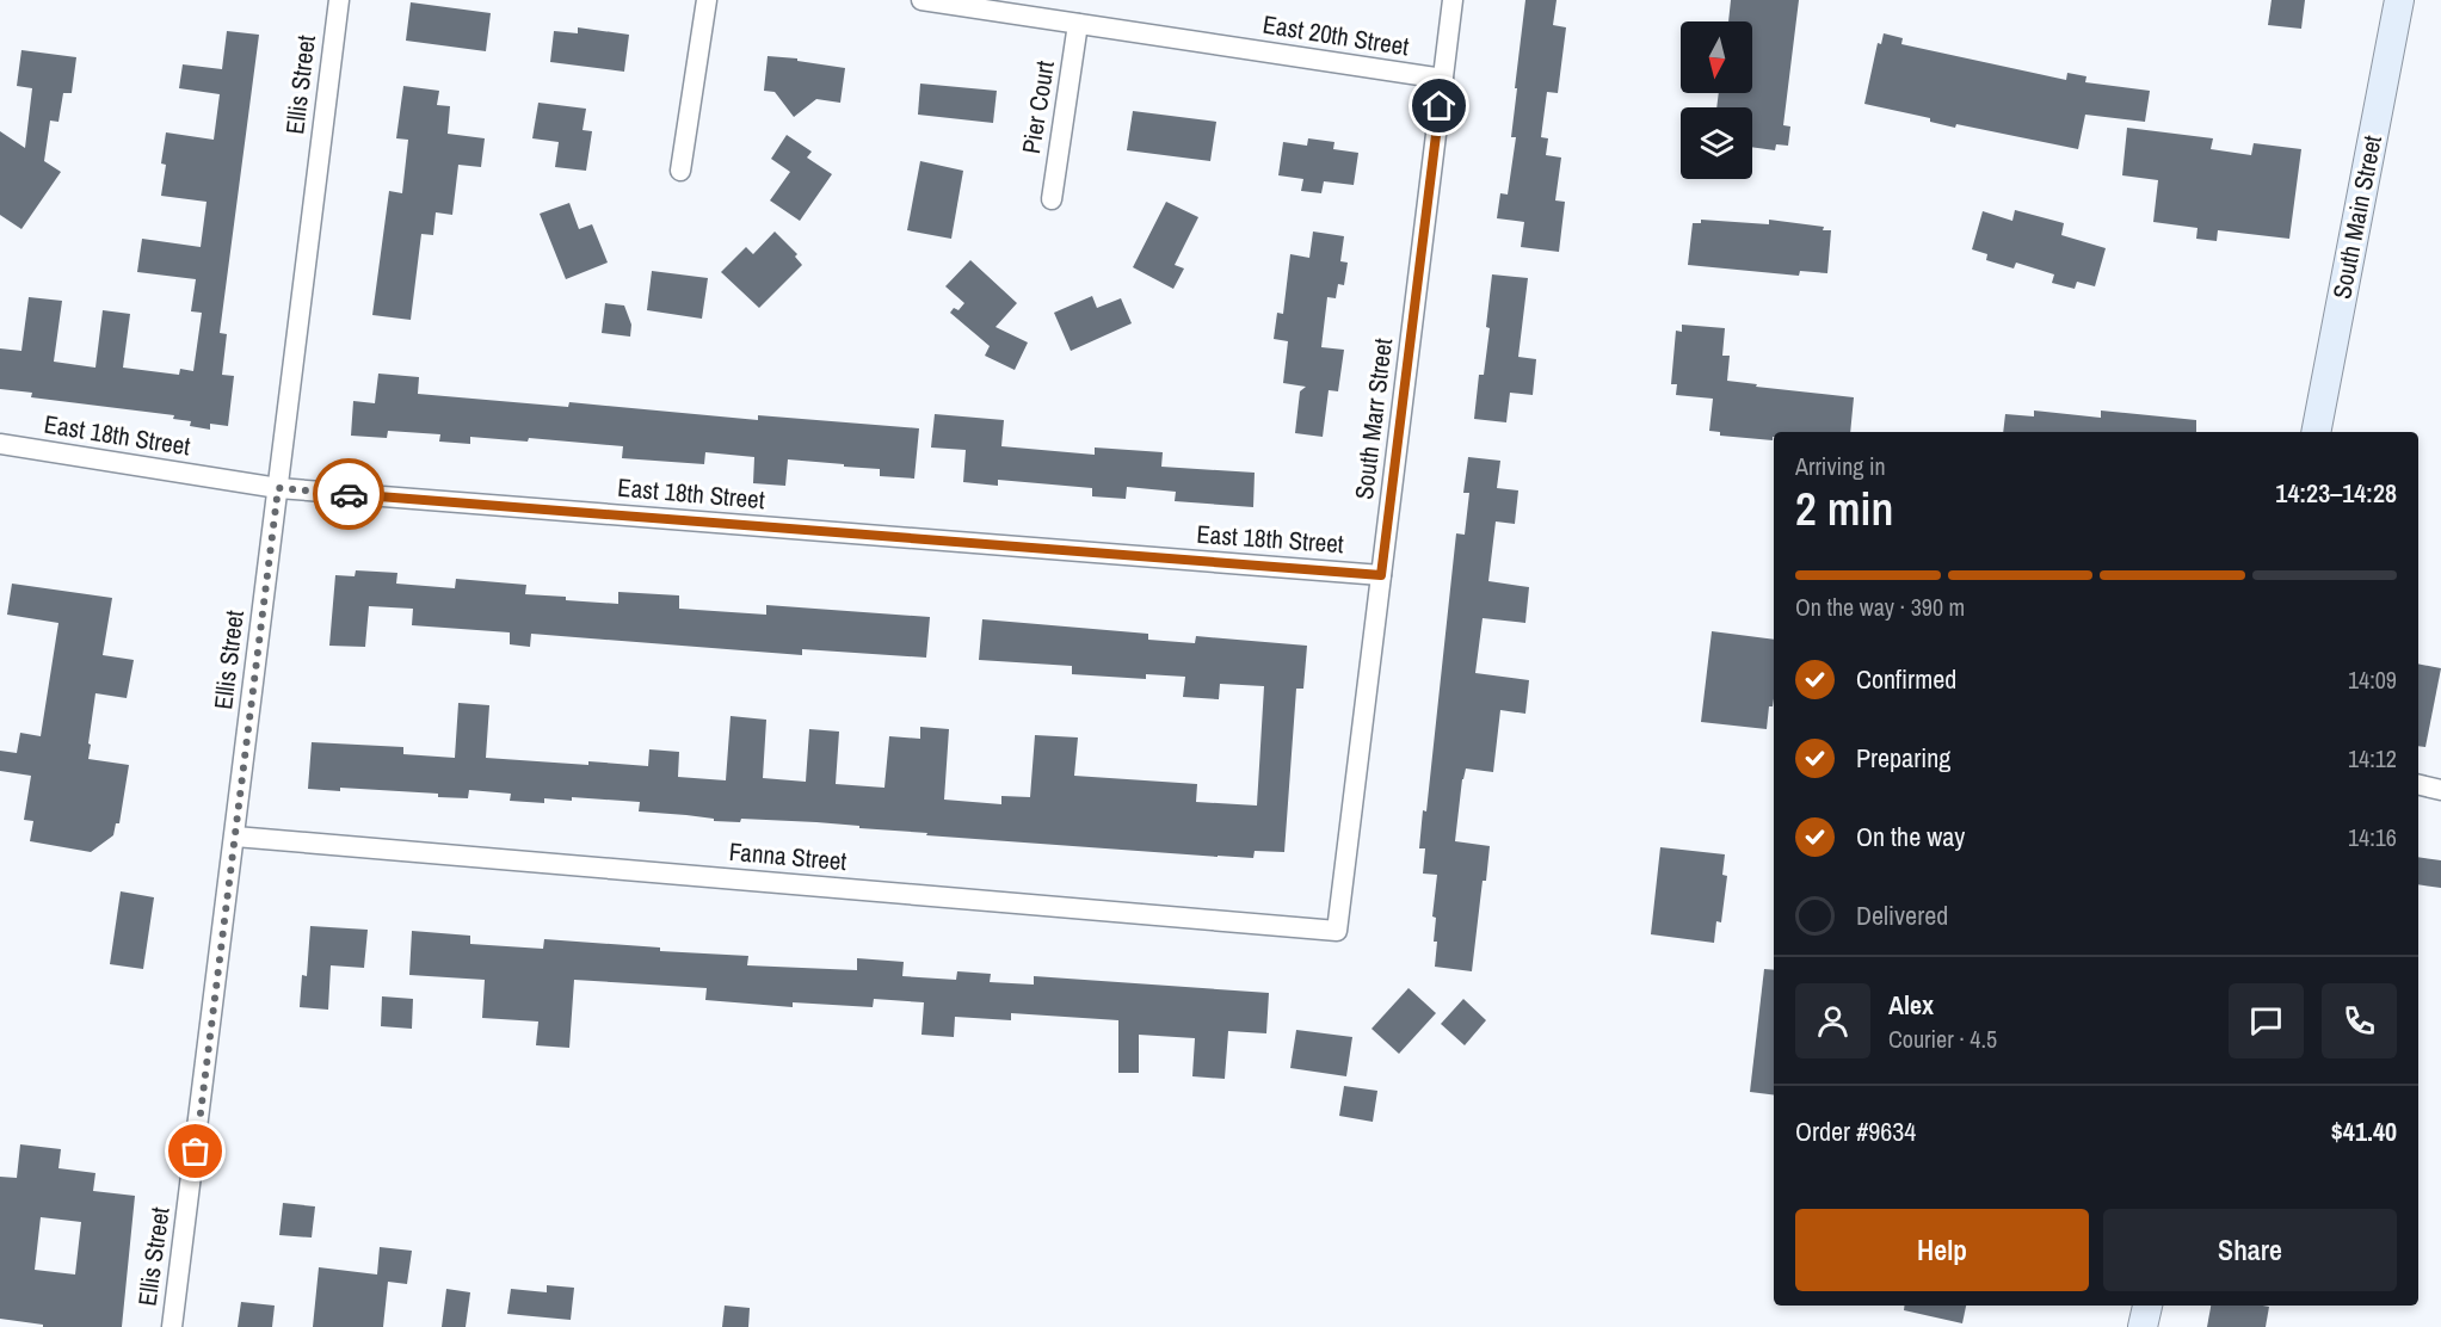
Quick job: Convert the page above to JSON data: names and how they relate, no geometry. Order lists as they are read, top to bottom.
{
  "streets": {
    "main road": ["South Main Street"],
    "street": [
      "East 20th Street",
      "Ellis Street",
      "Pier Court",
      "South Marr Street",
      "East 18th Street",
      "Fanna Street"
    ]
  },
  "crossings": [
    ["East 20th Street", "Pier Court"],
    ["East 20th Street", "South Marr Street"],
    ["Ellis Street", "East 18th Street"],
    ["Ellis Street", "Fanna Street"],
    ["South Marr Street", "East 18th Street"],
    ["South Marr Street", "Fanna Street"]
  ],
  "north": "bottom",
  "page": {
    "heading": ["2 min", "Arriving in", "14:23–14:28"],
    "panel": [
      "Alex",
      "Courier · 4.5",
      "Order #9634",
      "$41.40"
    ],
    "bar": "On the way · 390 m",
    "list": [
      ["Confirmed", "14:09"],
      ["Preparing", "14:12"],
      ["On the way", "14:16"],
      "Delivered"
    ],
    "buttons": ["Help", "Share"]
  }
}
